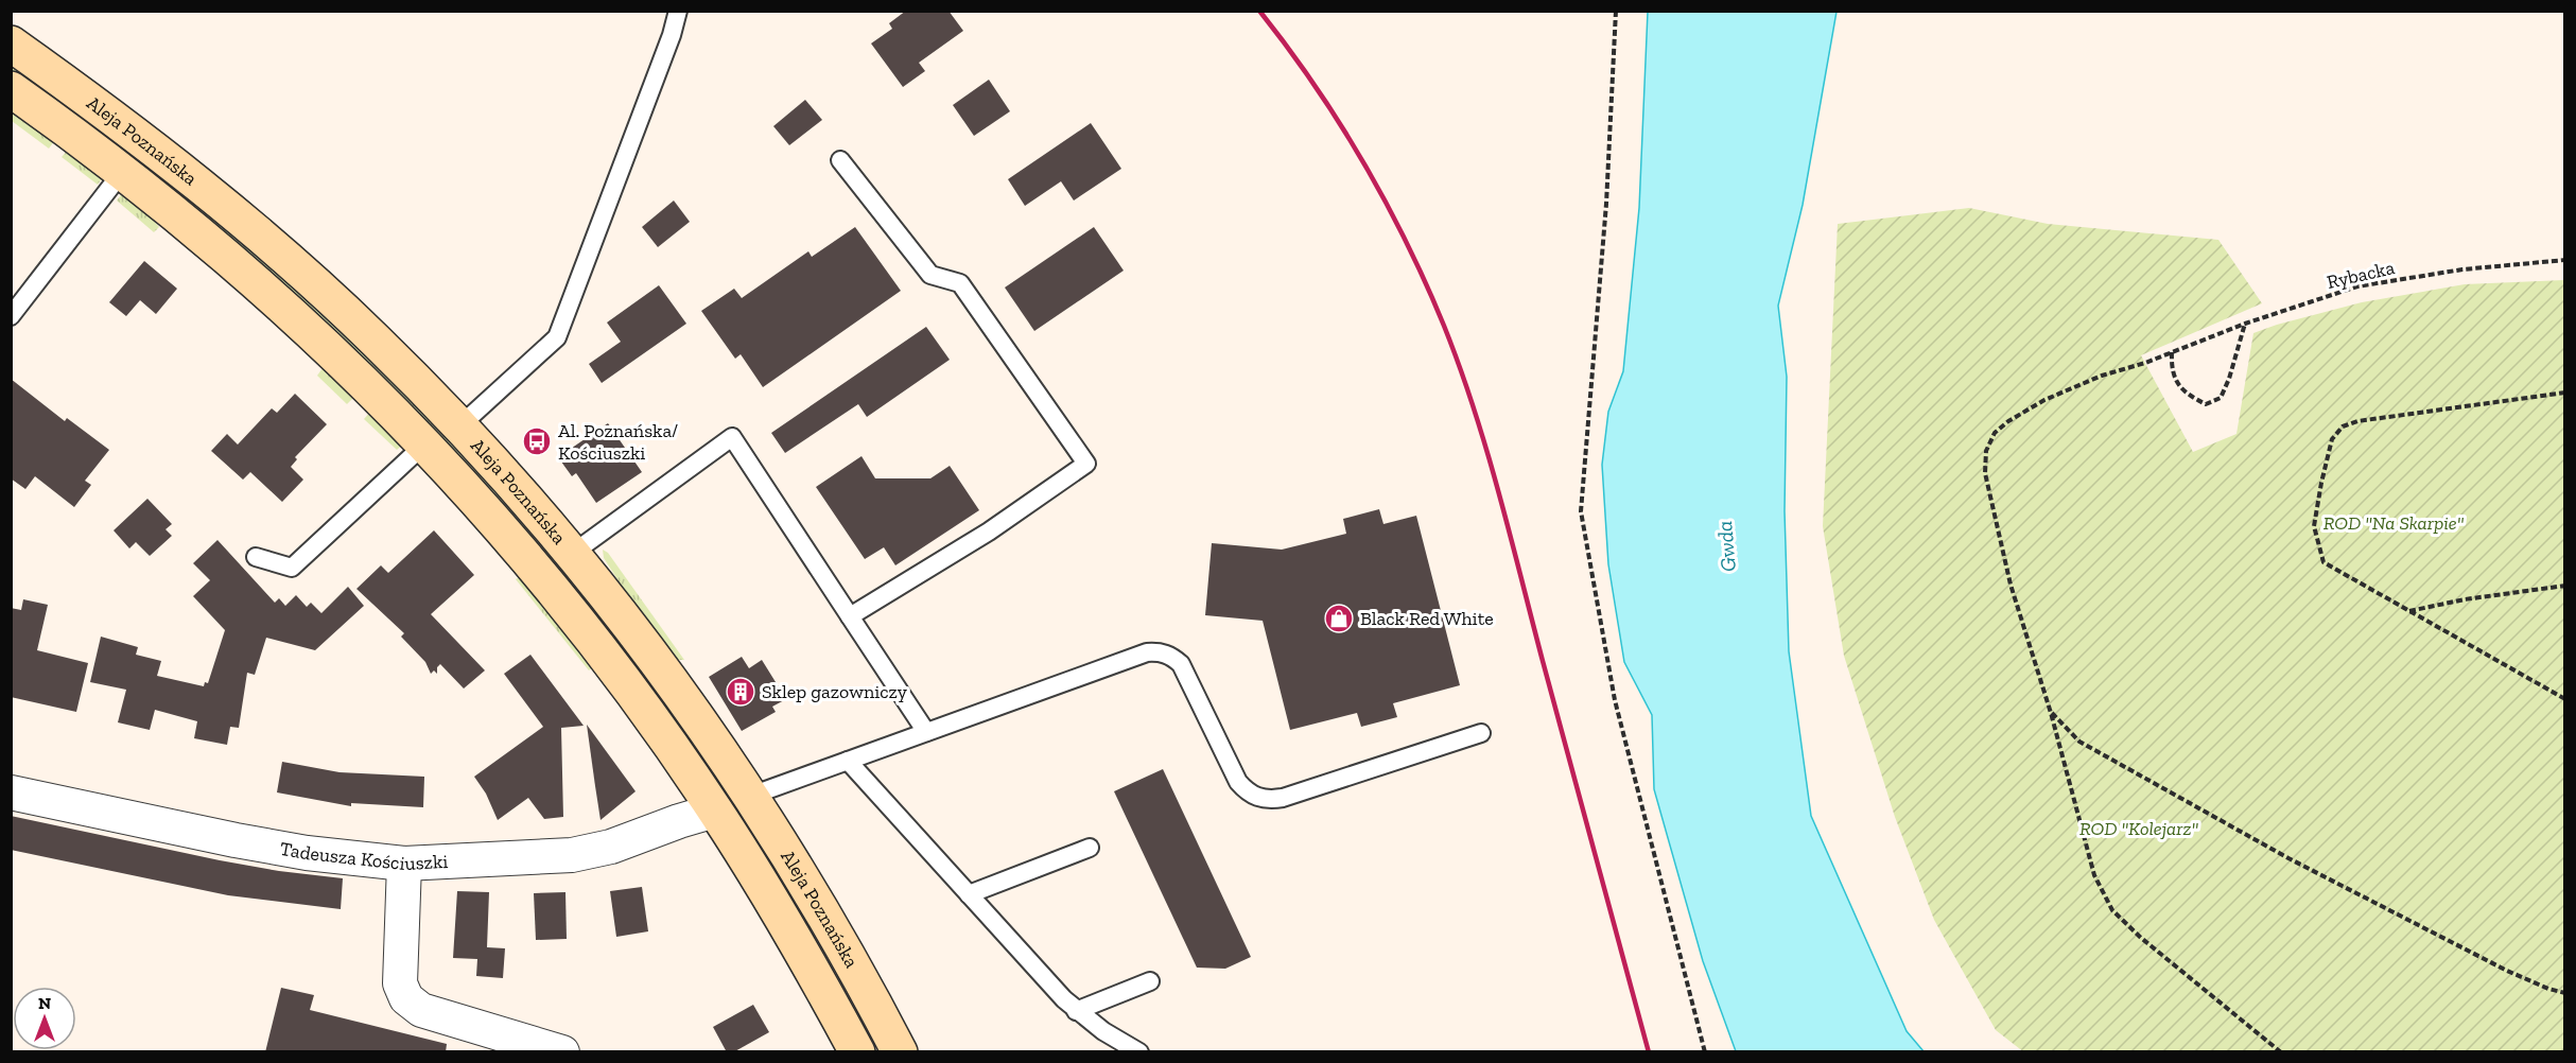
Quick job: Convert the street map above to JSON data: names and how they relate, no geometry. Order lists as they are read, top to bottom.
{
  "streets": {
    "main road": ["Aleja Poznańska"],
    "street": ["Tadeusza Kościuszki"],
    "path": ["Rybacka"]
  },
  "crossings": [
    ["Aleja Poznańska", "Tadeusza Kościuszki"]
  ],
  "water": ["Gwda"],
  "parks": ["ROD \"Na Skarpie\"", "ROD \"Kolejarz\""],
  "places": {
    "bus stop": ["Al. Poznańska/ Kościuszki"],
    "shop": ["Black Red White"],
    "building": ["Sklep gazowniczy"]
  },
  "north": "top"
}
